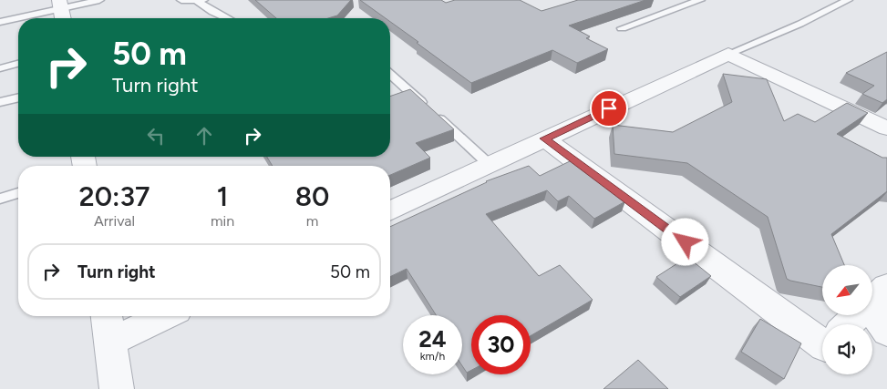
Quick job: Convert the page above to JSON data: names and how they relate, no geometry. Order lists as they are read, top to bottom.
{
  "north": "bottom left",
  "page": {
    "turn": ["50 m", "Turn right"],
    "eta": [
      "20:37",
      "Arrival",
      "1",
      "min",
      "80",
      "m"
    ],
    "list": [
      {
        "name": "Turn right",
        "value": "50 m"
      }
    ],
    "speed": "24 km/h",
    "limit": "30"
  }
}
